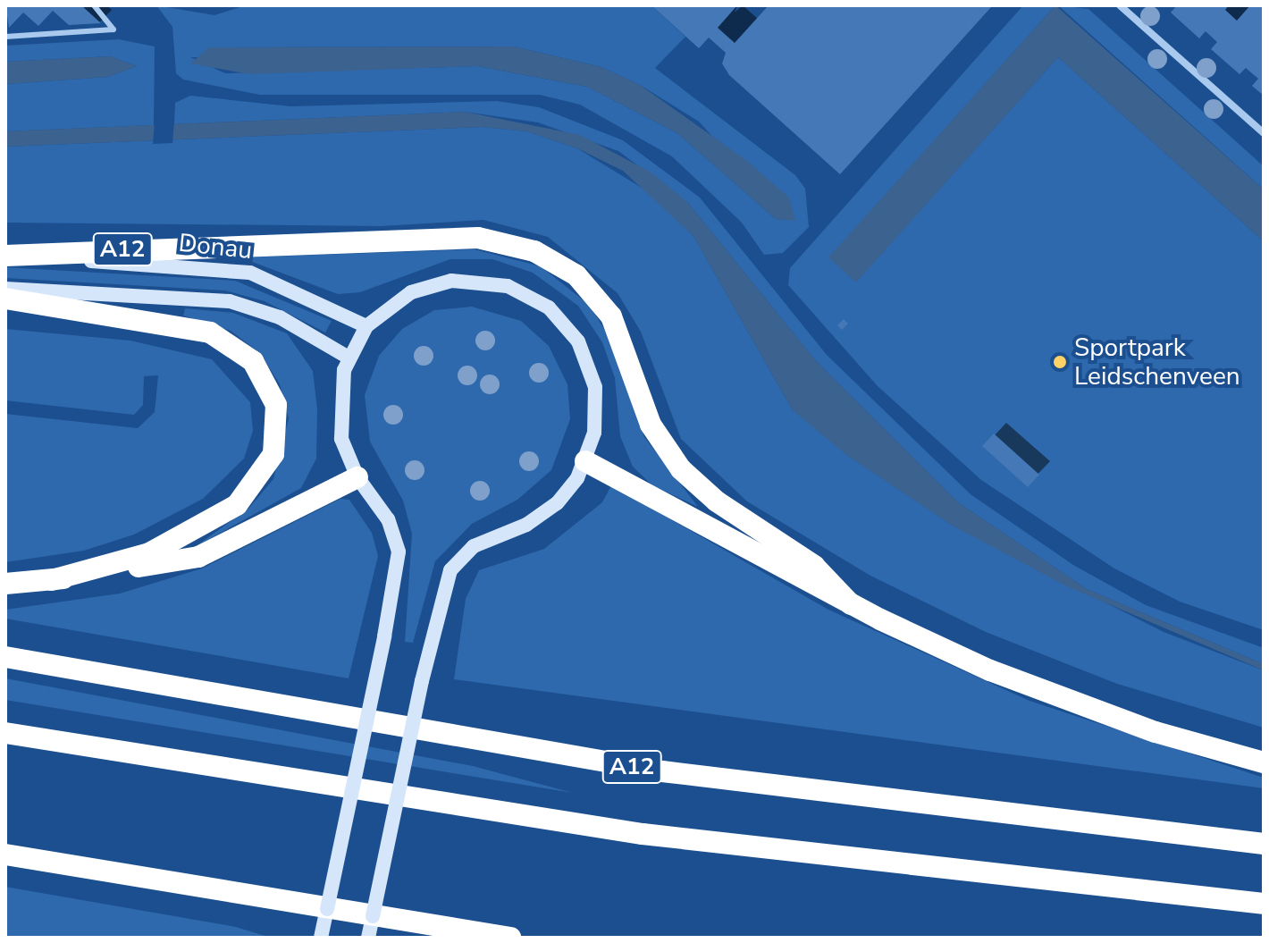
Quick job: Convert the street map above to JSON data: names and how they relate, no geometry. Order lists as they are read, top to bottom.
{
  "streets": {
    "highway": ["A12"],
    "main road": ["Donau"]
  },
  "crossings": [
    ["Donau", "A12"]
  ],
  "places": ["Sportpark Leidschenveen"]
}
